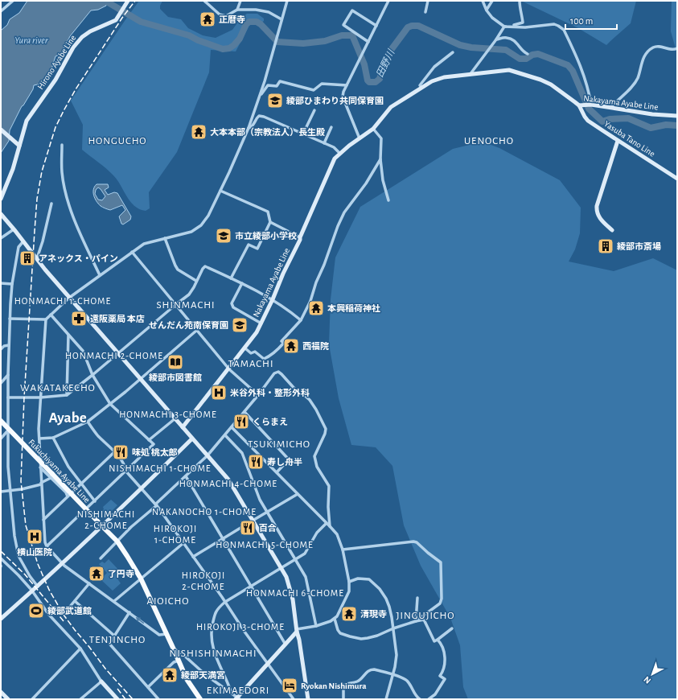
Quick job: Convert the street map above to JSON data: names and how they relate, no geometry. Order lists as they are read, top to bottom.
{
  "streets": {
    "main road": [
      "Hirono Ayabe Line",
      "Nakayama Ayabe Line",
      "Yasuba Tano Line",
      "Fukuchiyama Ayabe Line"
    ]
  },
  "crossings": [
    ["Nakayama Ayabe Line", "Yasuba Tano Line"]
  ],
  "districts": [
    "HONGUCHO",
    "UENOCHO",
    "HONMACHI 1-CHOME",
    "SHINMACHI",
    "HONMACHI 2-CHOME",
    "TAMACHI",
    "WAKATAKECHO",
    "HONMACHI 3-CHOME",
    "Ayabe",
    "TSUKIMICHO",
    "NISHIMACHI 1-CHOME",
    "HONMACHI 4-CHOME",
    "NAKANOCHO 1-CHOME",
    "NISHIMACHI 2-CHOME",
    "HIROKOJI 1-CHOME",
    "HONMACHI 5-CHOME",
    "HIROKOJI 2-CHOME",
    "HONMACHI 6-CHOME",
    "AIOICHO",
    "JINGUJICHO",
    "HIROKOJI 3-CHOME",
    "TENJINCHO",
    "NISHISHINMACHI",
    "EKIMAEDORI"
  ],
  "water": ["Yura river", "田野川"],
  "places": {
    "temple": [
      "正暦寺",
      "大本本部（宗教法人）長生殿",
      "本興稲荷神社",
      "西福院",
      "了円寺",
      "清現寺",
      "綾部天満宮"
    ],
    "school or university": ["綾部ひまわり共同保育園", "市立綾部小学校", "せんだん苑南保育園"],
    "building": ["綾部市斎場", "アネックス・パイン"],
    "pharmacy": ["遠阪薬局 本店"],
    "library": ["綾部市図書館"],
    "hospital": ["米谷外科・整形外科", "横山医院"],
    "restaurant": [
      "くらまえ",
      "味処 桃太郎",
      "寿し舟半",
      "百合"
    ],
    "sports": ["綾部武道館"],
    "hotel": ["Ryokan Nishimura"]
  },
  "scale_bar": "100 m",
  "north": "bottom left"
}
